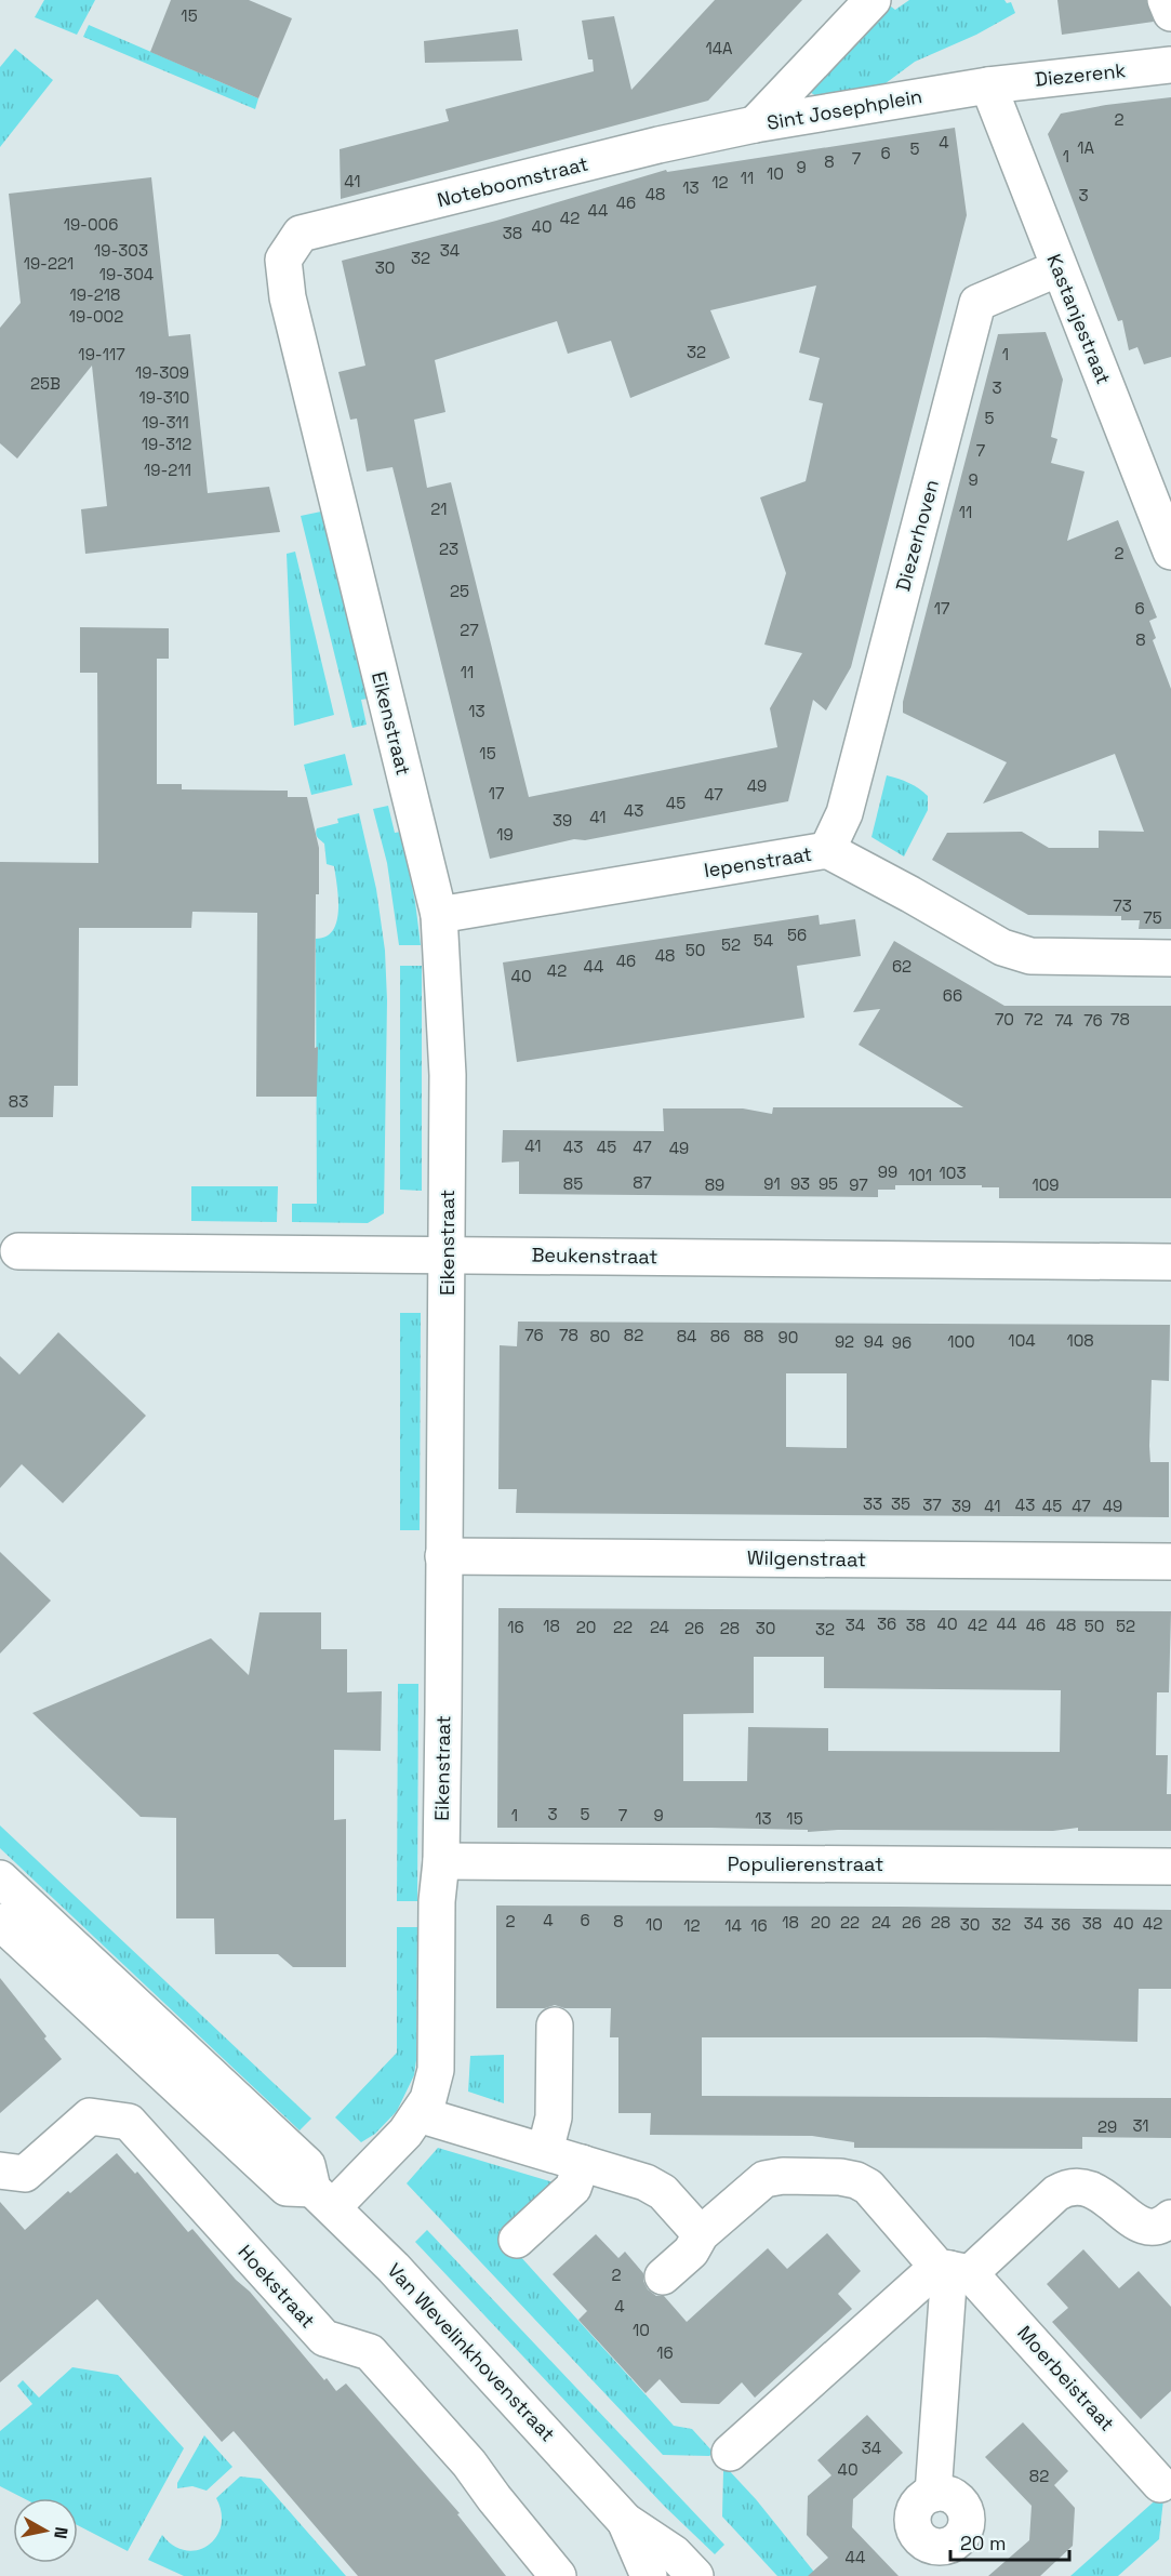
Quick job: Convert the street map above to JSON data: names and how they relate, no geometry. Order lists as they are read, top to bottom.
{
  "streets": {
    "street": [
      "Diezerenk",
      "Sint Josephplein",
      "Noteboomstraat",
      "Kastanjestraat",
      "Diezerhoven",
      "Eikenstraat",
      "Iepenstraat",
      "Beukenstraat",
      "Wilgenstraat",
      "Populierenstraat",
      "Hoekstraat",
      "Van Wevelinkhovenstraat",
      "Moerbeistraat"
    ]
  },
  "crossings": [
    ["Diezerenk", "Sint Josephplein"],
    ["Diezerenk", "Kastanjestraat"],
    ["Sint Josephplein", "Noteboomstraat"],
    ["Sint Josephplein", "Kastanjestraat"],
    ["Noteboomstraat", "Eikenstraat"],
    ["Kastanjestraat", "Diezerhoven"],
    ["Diezerhoven", "Iepenstraat"],
    ["Eikenstraat", "Iepenstraat"],
    ["Eikenstraat", "Beukenstraat"],
    ["Eikenstraat", "Wilgenstraat"],
    ["Eikenstraat", "Populierenstraat"],
    ["Eikenstraat", "Van Wevelinkhovenstraat"]
  ],
  "house_numbers": [
    "15",
    "14A",
    "2",
    "4",
    "1A",
    "5",
    "6",
    "1",
    "7",
    "8",
    "9",
    "10",
    "11",
    "41",
    "12",
    "13",
    "48",
    "3",
    "46",
    "44",
    "42",
    "19-006",
    "40",
    "38",
    "19-303",
    "34",
    "32",
    "19-221",
    "30",
    "19-304",
    "19-218",
    "19-002",
    "32",
    "19-117",
    "1",
    "19-309",
    "25B",
    "3",
    "19-310",
    "5",
    "19-311",
    "19-312",
    "7",
    "19-211",
    "9",
    "21",
    "11",
    "23",
    "2",
    "25",
    "17",
    "6",
    "27",
    "8",
    "11",
    "13",
    "15",
    "49",
    "17",
    "47",
    "45",
    "43",
    "41",
    "39",
    "19",
    "73",
    "75",
    "56",
    "54",
    "52",
    "50",
    "48",
    "46",
    "44",
    "62",
    "42",
    "40",
    "66",
    "70",
    "72",
    "78",
    "74",
    "76",
    "83",
    "41",
    "43",
    "45",
    "47",
    "49",
    "99",
    "103",
    "101",
    "87",
    "85",
    "91",
    "93",
    "95",
    "89",
    "97",
    "109",
    "76",
    "78",
    "82",
    "80",
    "84",
    "86",
    "88",
    "90",
    "104",
    "108",
    "92",
    "94",
    "100",
    "96",
    "33",
    "35",
    "37",
    "43",
    "39",
    "41",
    "45",
    "47",
    "49",
    "36",
    "40",
    "44",
    "34",
    "38",
    "42",
    "46",
    "48",
    "18",
    "50",
    "52",
    "16",
    "20",
    "22",
    "24",
    "26",
    "28",
    "30",
    "32",
    "3",
    "5",
    "1",
    "7",
    "9",
    "13",
    "15",
    "4",
    "6",
    "2",
    "8",
    "18",
    "20",
    "22",
    "24",
    "26",
    "28",
    "34",
    "38",
    "40",
    "42",
    "10",
    "30",
    "32",
    "36",
    "12",
    "14",
    "16",
    "31",
    "29",
    "2",
    "4",
    "10",
    "16",
    "34",
    "40",
    "82",
    "44"
  ],
  "scale_bar": "20 m",
  "north": "right"
}
